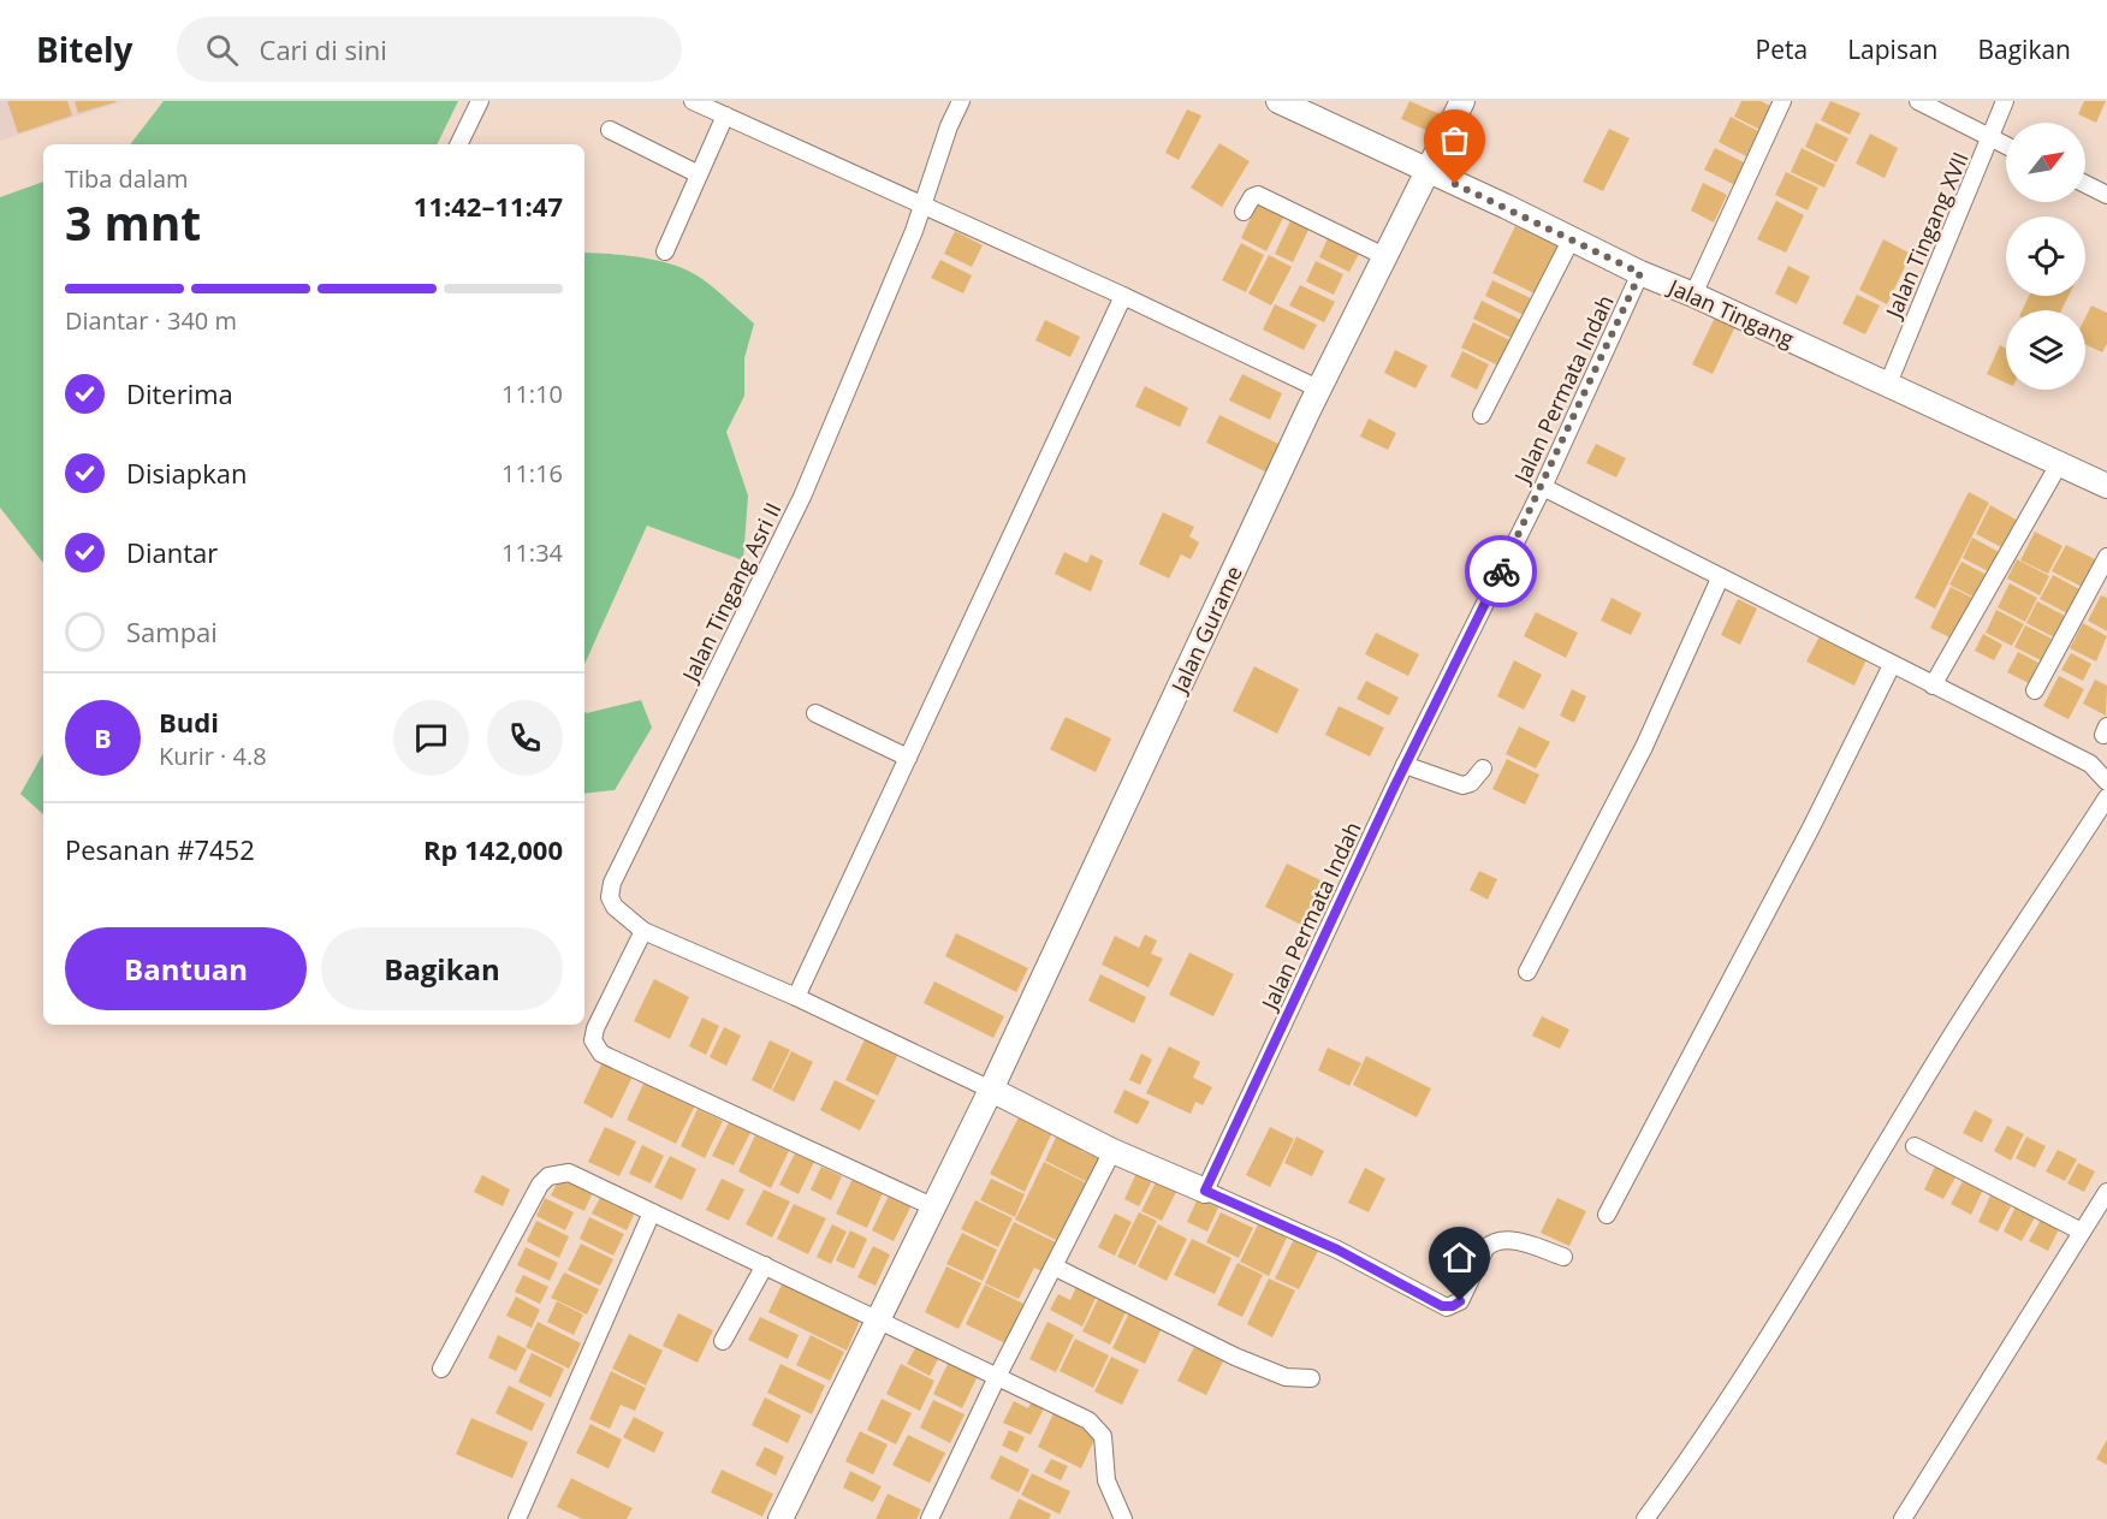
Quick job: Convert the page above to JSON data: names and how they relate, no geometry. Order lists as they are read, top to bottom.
{
  "streets": {
    "street": [
      "Jalan Tingang XVII",
      "Jalan Tingang",
      "Jalan Permata Indah",
      "Jalan Tingang Asri II",
      "Jalan Gurame"
    ]
  },
  "crossings": [
    ["Jalan Tingang XVII", "Jalan Tingang"],
    ["Jalan Tingang", "Jalan Permata Indah"],
    ["Jalan Tingang", "Jalan Gurame"],
    ["Jalan Tingang Asri II", "Jalan Gurame"]
  ],
  "north": "top right",
  "page": {
    "header": "Bitely",
    "search": "Cari di sini",
    "nav": ["Peta", "Lapisan", "Bagikan"],
    "heading": ["3 mnt", "Tiba dalam", "11:42–11:47"],
    "panel": [
      "Budi",
      "Kurir · 4.8",
      "Pesanan #7452",
      "Rp 142,000"
    ],
    "bar": "Diantar · 340 m",
    "list": [
      ["Diterima", "11:10"],
      ["Disiapkan", "11:16"],
      ["Diantar", "11:34"],
      "Sampai"
    ],
    "round": "B",
    "buttons": ["Bantuan", "Bagikan"]
  }
}
